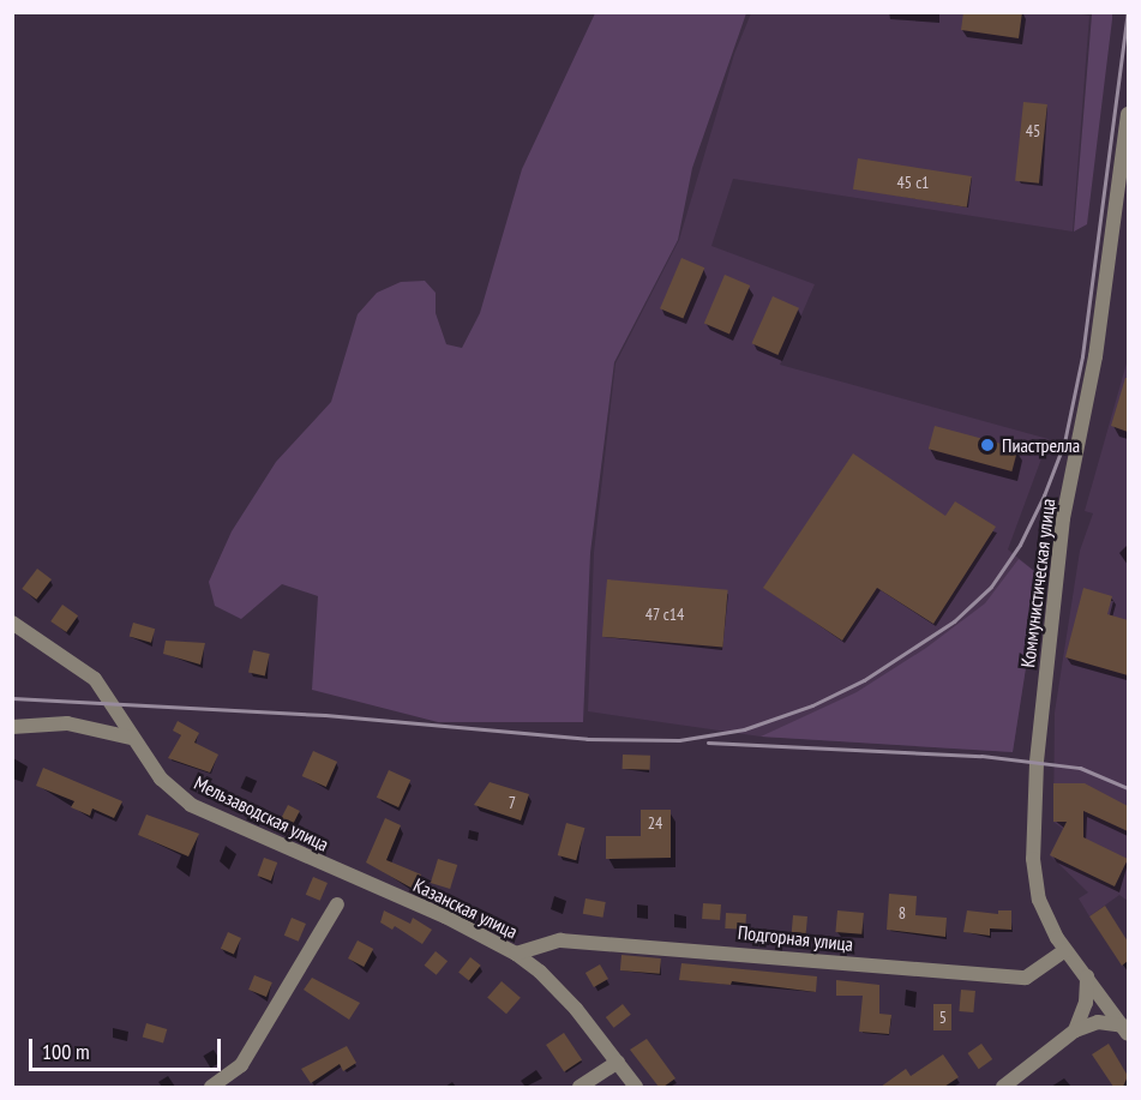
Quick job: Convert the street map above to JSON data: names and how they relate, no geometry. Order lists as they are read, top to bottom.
{
  "streets": {
    "street": [
      "Коммунистическая улица",
      "Мельзаводская улица",
      "Казанская улица",
      "Подгорная улица"
    ]
  },
  "crossings": [
    ["Коммунистическая улица", "Подгорная улица"],
    ["Мельзаводская улица", "Казанская улица"],
    ["Казанская улица", "Подгорная улица"]
  ],
  "places": ["Пиастрелла"],
  "house_numbers": [
    "45",
    "45 с1",
    "47 с14",
    "7",
    "24",
    "8",
    "5"
  ],
  "scale_bar": "100 m"
}
